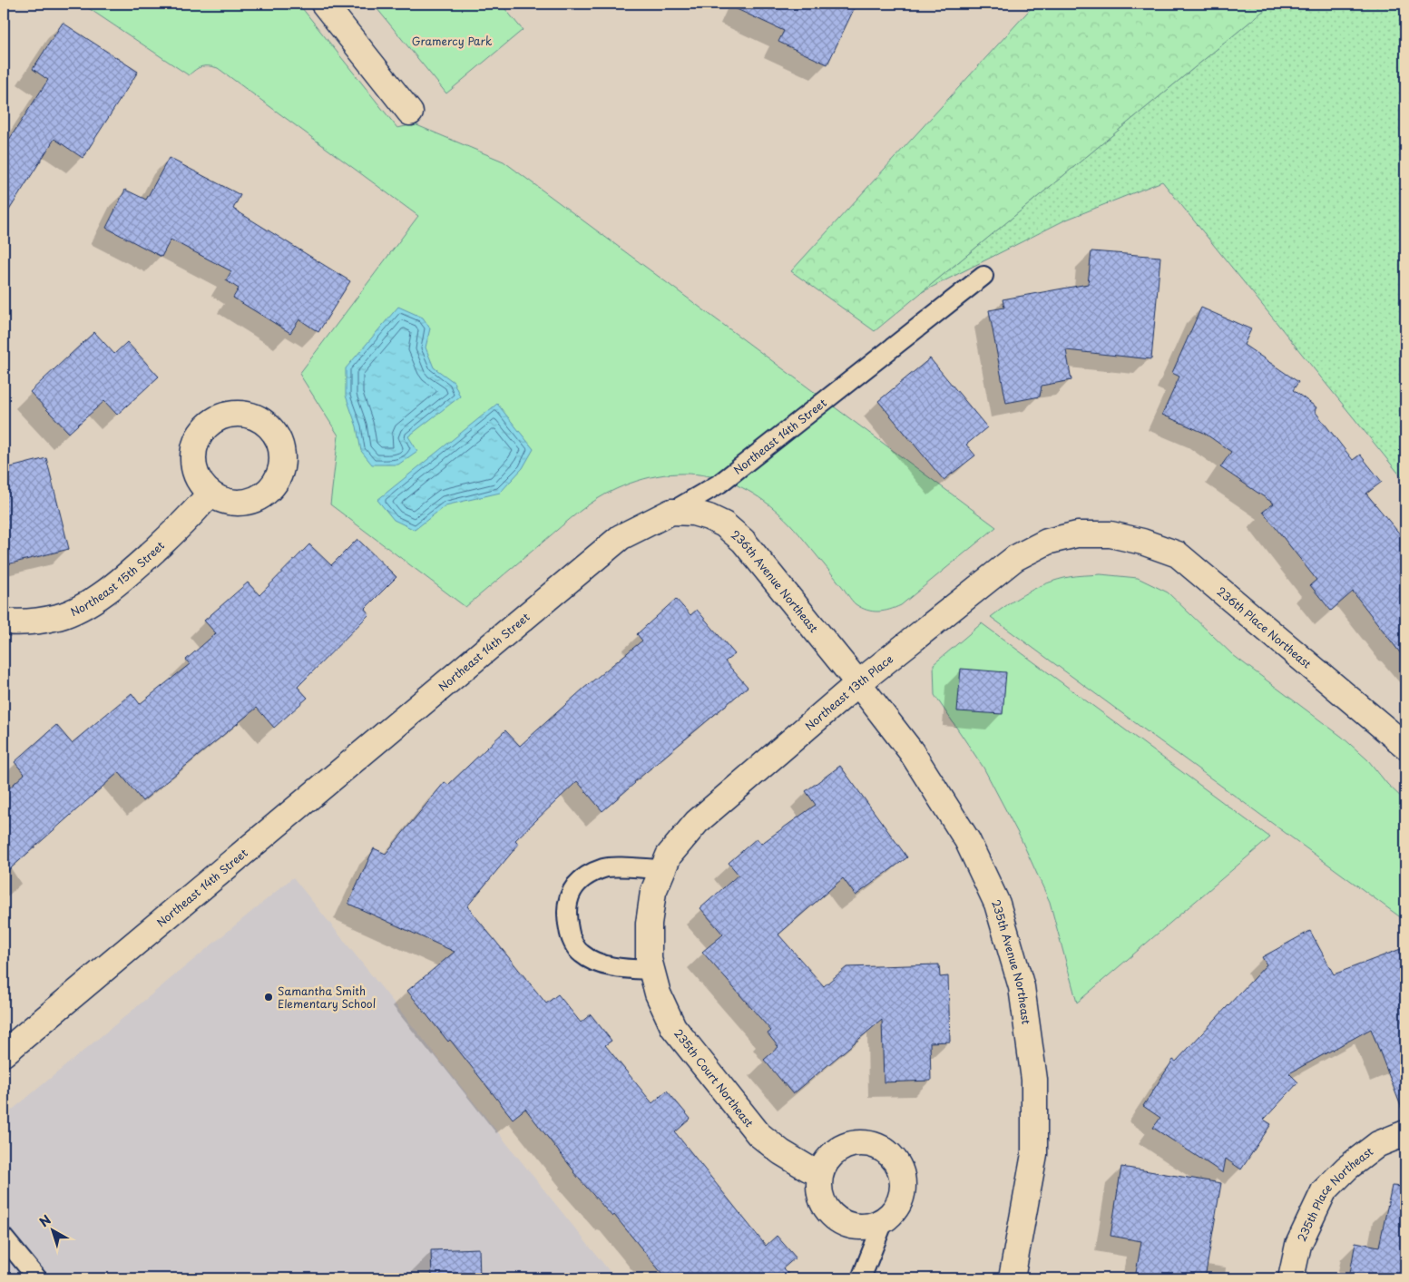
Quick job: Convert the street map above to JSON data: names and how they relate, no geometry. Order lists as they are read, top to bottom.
{
  "streets": {
    "street": [
      "Northeast 14th Street",
      "Northeast 15th Street",
      "236th Avenue Northeast",
      "236th Place Northeast",
      "Northeast 13th Place",
      "235th Avenue Northeast",
      "235th Court Northeast",
      "235th Place Northeast"
    ]
  },
  "crossings": [
    ["Northeast 14th Street", "236th Avenue Northeast"],
    ["236th Avenue Northeast", "Northeast 13th Place"],
    ["236th Avenue Northeast", "235th Avenue Northeast"],
    ["236th Place Northeast", "Northeast 13th Place"],
    ["Northeast 13th Place", "235th Avenue Northeast"],
    ["Northeast 13th Place", "235th Court Northeast"]
  ],
  "parks": ["Gramercy Park"],
  "places": ["Samantha Smith Elementary School"],
  "north": "top left"
}
